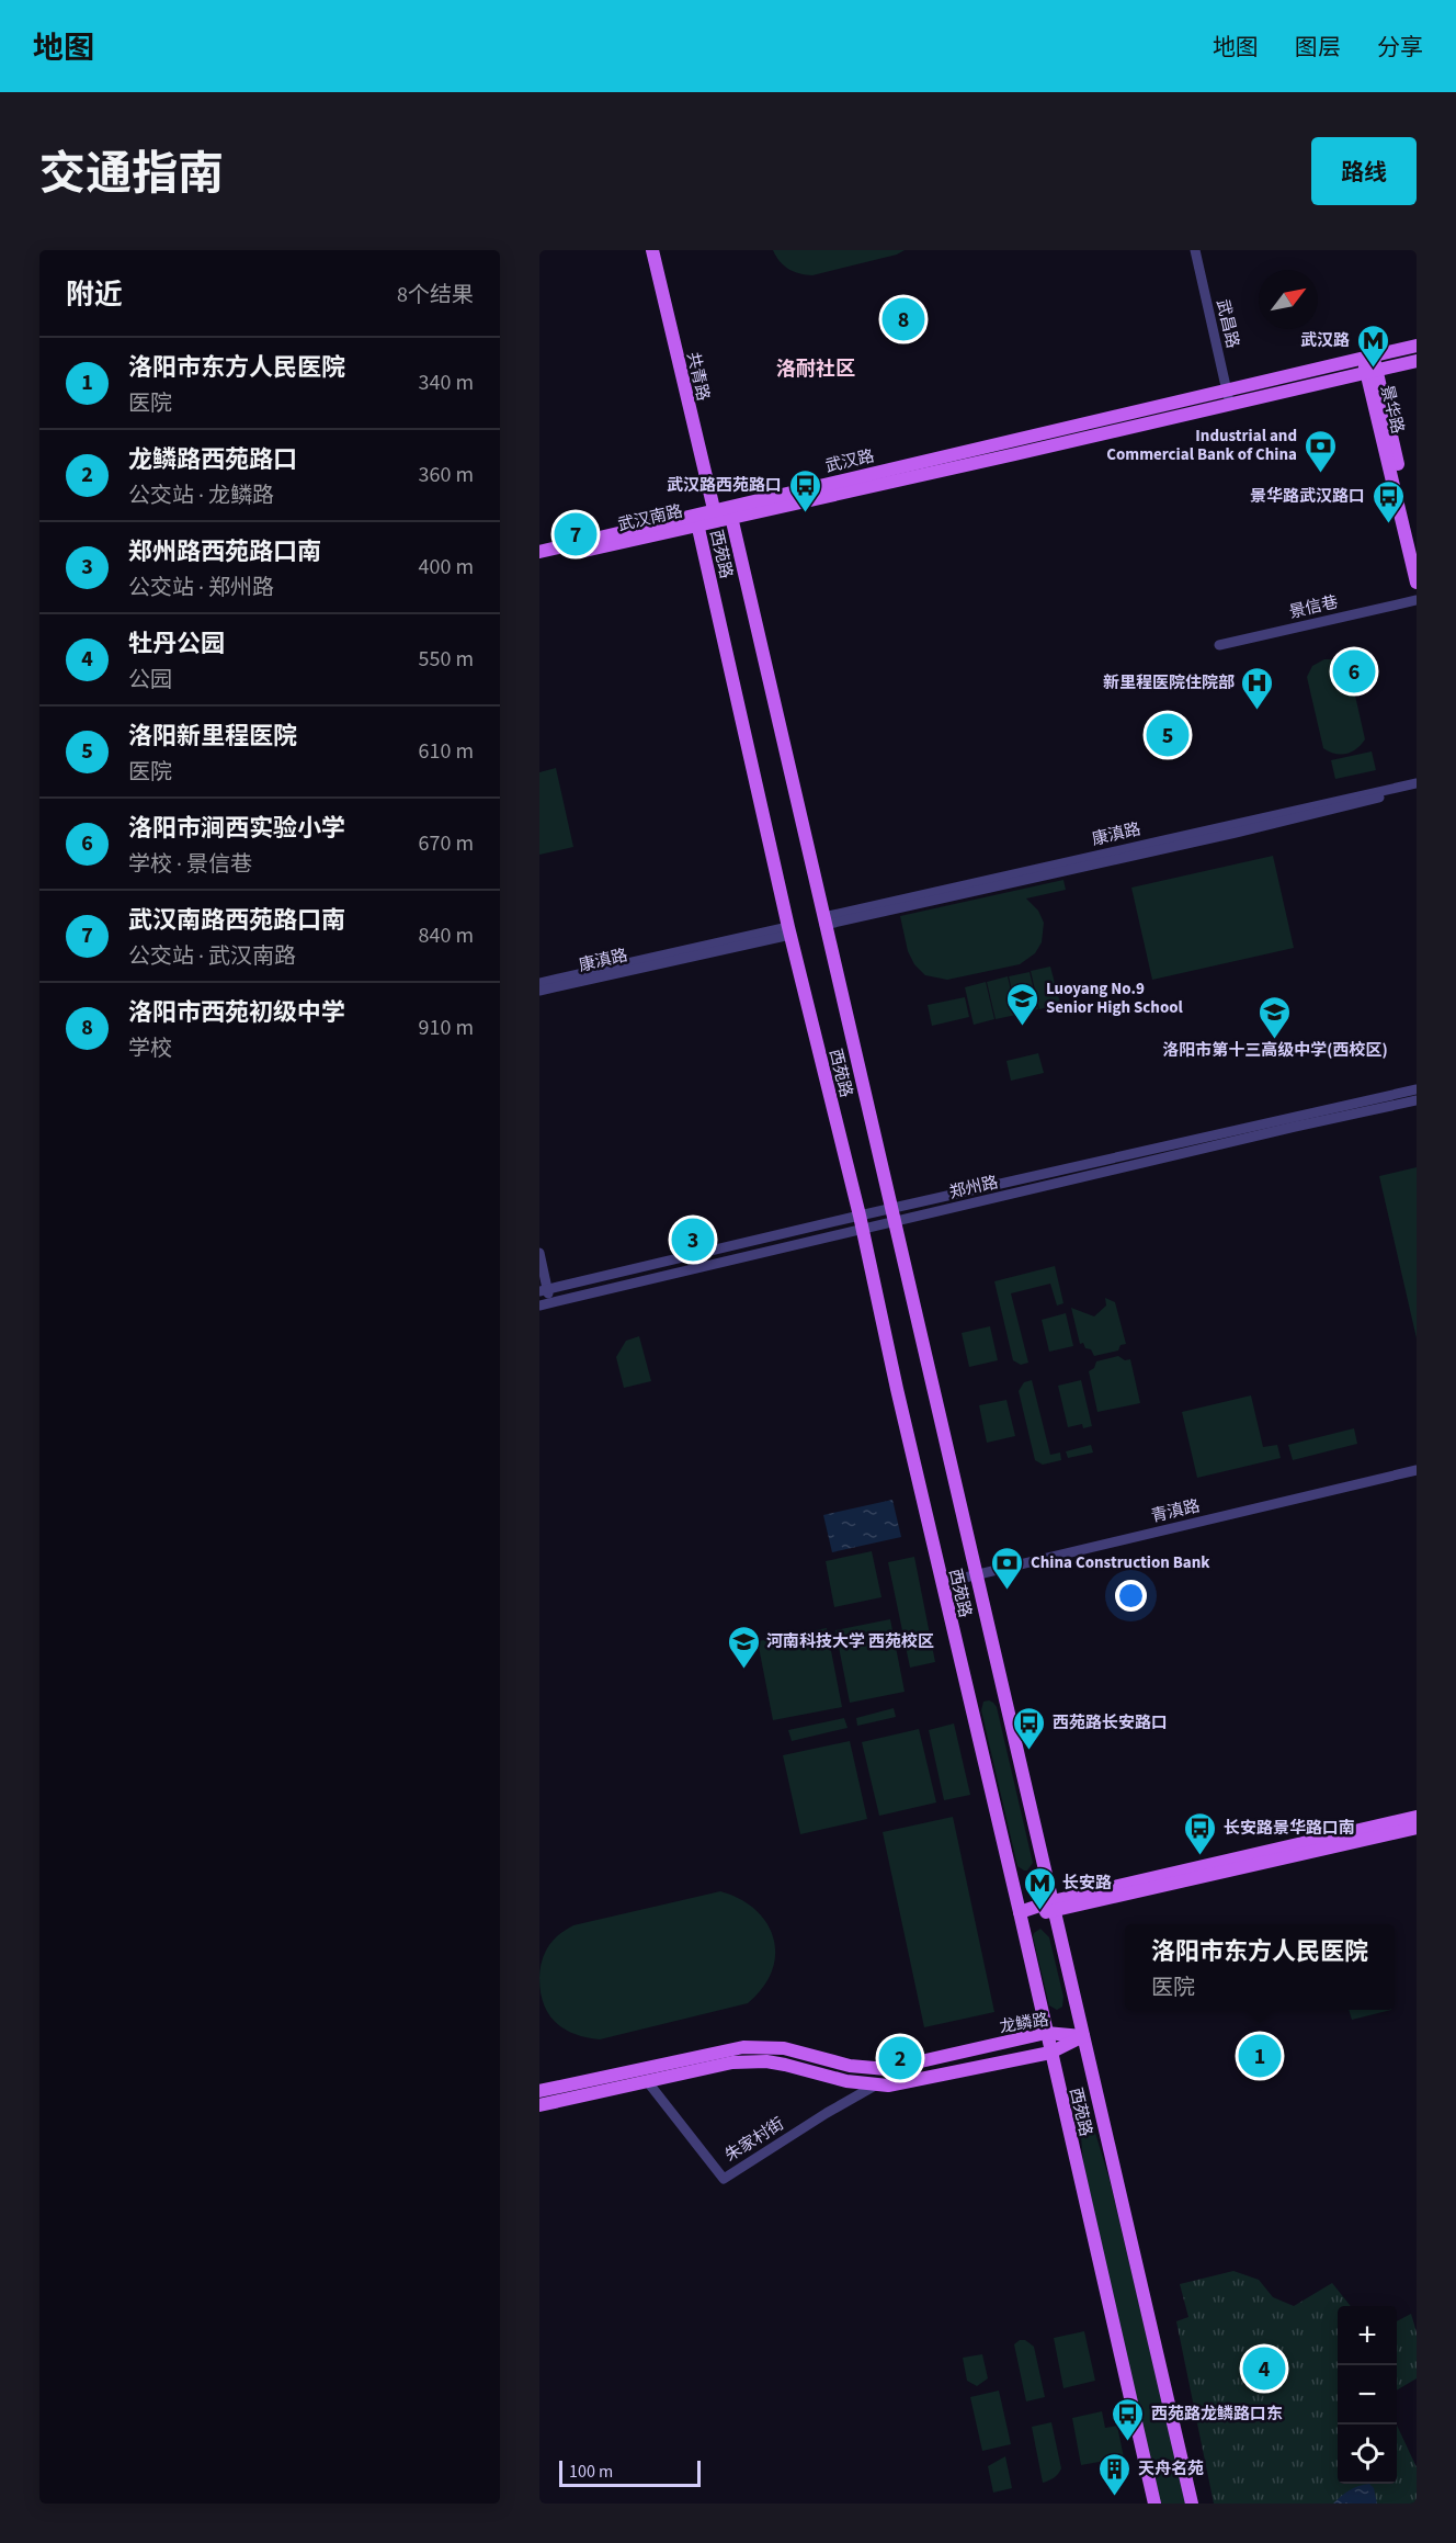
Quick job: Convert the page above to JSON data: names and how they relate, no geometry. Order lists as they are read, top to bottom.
{
  "streets": {
    "main road": [
      "共青路",
      "景华路",
      "武汉路",
      "武汉南路",
      "西苑路",
      "龙鳞路"
    ],
    "street": [
      "武昌路",
      "景信巷",
      "康滇路",
      "郑州路",
      "青滇路",
      "朱家村街"
    ]
  },
  "crossings": [
    ["武昌路", "武汉路"],
    ["共青路", "武汉路"],
    ["共青路", "武汉南路"],
    ["共青路", "西苑路"],
    ["景华路", "武汉路"],
    ["武汉路", "武汉南路"],
    ["武汉路", "西苑路"],
    ["武汉南路", "西苑路"],
    ["西苑路", "康滇路"],
    ["西苑路", "郑州路"],
    ["西苑路", "青滇路"],
    ["西苑路", "龙鳞路"],
    ["龙鳞路", "朱家村街"]
  ],
  "districts": ["洛耐社区"],
  "places": {
    "metro station": ["武汉路", "长安路"],
    "bank": ["Industrial and Commercial Bank of China", "China Construction Bank"],
    "bus stop": [
      "武汉路西苑路口",
      "景华路武汉路口",
      "西苑路长安路口",
      "长安路景华路口南",
      "西苑路龙鳞路口东"
    ],
    "hospital": ["新里程医院住院部"],
    "school or university": ["Luoyang No.9 Senior High School", "洛阳市第十三高级中学(西校区)", "河南科技大学 西苑校区"],
    "building": ["天舟名苑"]
  },
  "scale_bar": "100 m",
  "north": "top right",
  "page": {
    "header": "地图",
    "nav": ["地图", "图层", "分享"],
    "title": "交通指南",
    "buttons": "路线",
    "heading": ["附近", "8个结果"],
    "pins": [
      "8",
      "7",
      "6",
      "5",
      "3",
      "1",
      "2",
      "4"
    ],
    "list": [
      {
        "mark": "1",
        "name": "洛阳市东方人民医院",
        "note": "医院",
        "value": "340 m"
      },
      {
        "mark": "2",
        "name": "龙鳞路西苑路口",
        "note": "公交站 · 龙鳞路",
        "value": "360 m"
      },
      {
        "mark": "3",
        "name": "郑州路西苑路口南",
        "note": "公交站 · 郑州路",
        "value": "400 m"
      },
      {
        "mark": "4",
        "name": "牡丹公园",
        "note": "公园",
        "value": "550 m"
      },
      {
        "mark": "5",
        "name": "洛阳新里程医院",
        "note": "医院",
        "value": "610 m"
      },
      {
        "mark": "6",
        "name": "洛阳市涧西实验小学",
        "note": "学校 · 景信巷",
        "value": "670 m"
      },
      {
        "mark": "7",
        "name": "武汉南路西苑路口南",
        "note": "公交站 · 武汉南路",
        "value": "840 m"
      },
      {
        "mark": "8",
        "name": "洛阳市西苑初级中学",
        "note": "学校",
        "value": "910 m"
      }
    ],
    "popup": ["洛阳市东方人民医院", "医院"],
    "map_buttons": ["+", "−"],
    "scale": "100 m"
  }
}
